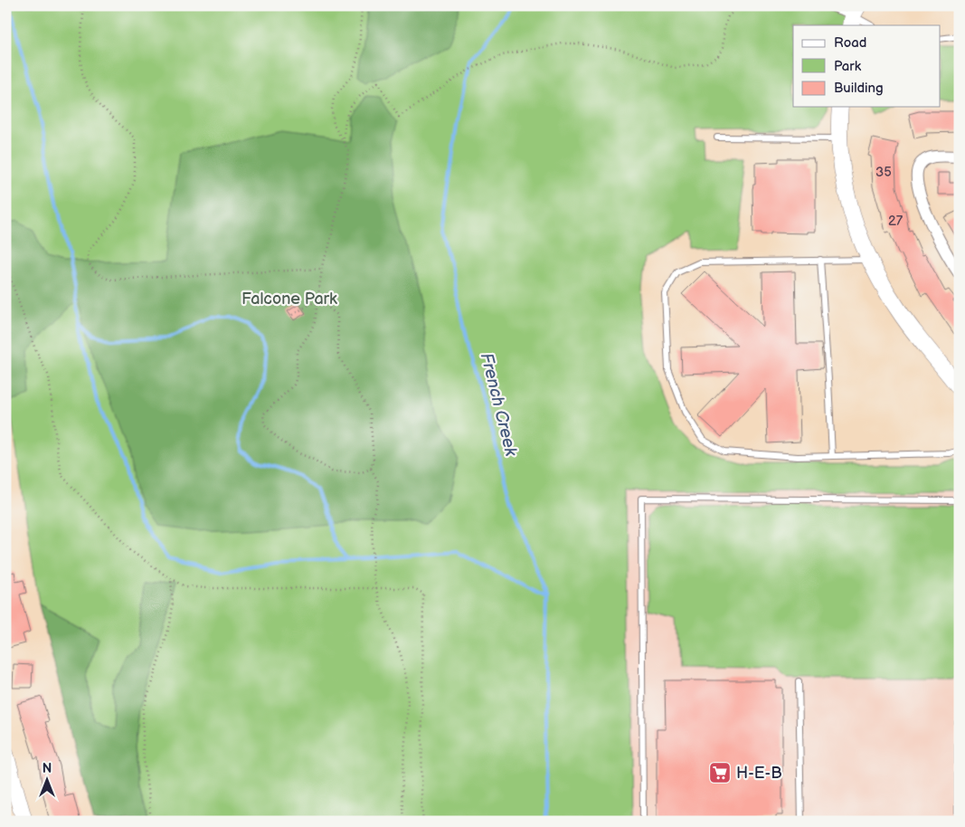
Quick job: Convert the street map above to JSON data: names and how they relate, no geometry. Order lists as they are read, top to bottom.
{
  "water": ["French Creek"],
  "parks": ["Falcone Park"],
  "places": {
    "supermarket": ["H-E-B"]
  },
  "house_numbers": ["35", "27"],
  "legend": ["Road", "Park", "Building"],
  "north": "top"
}
